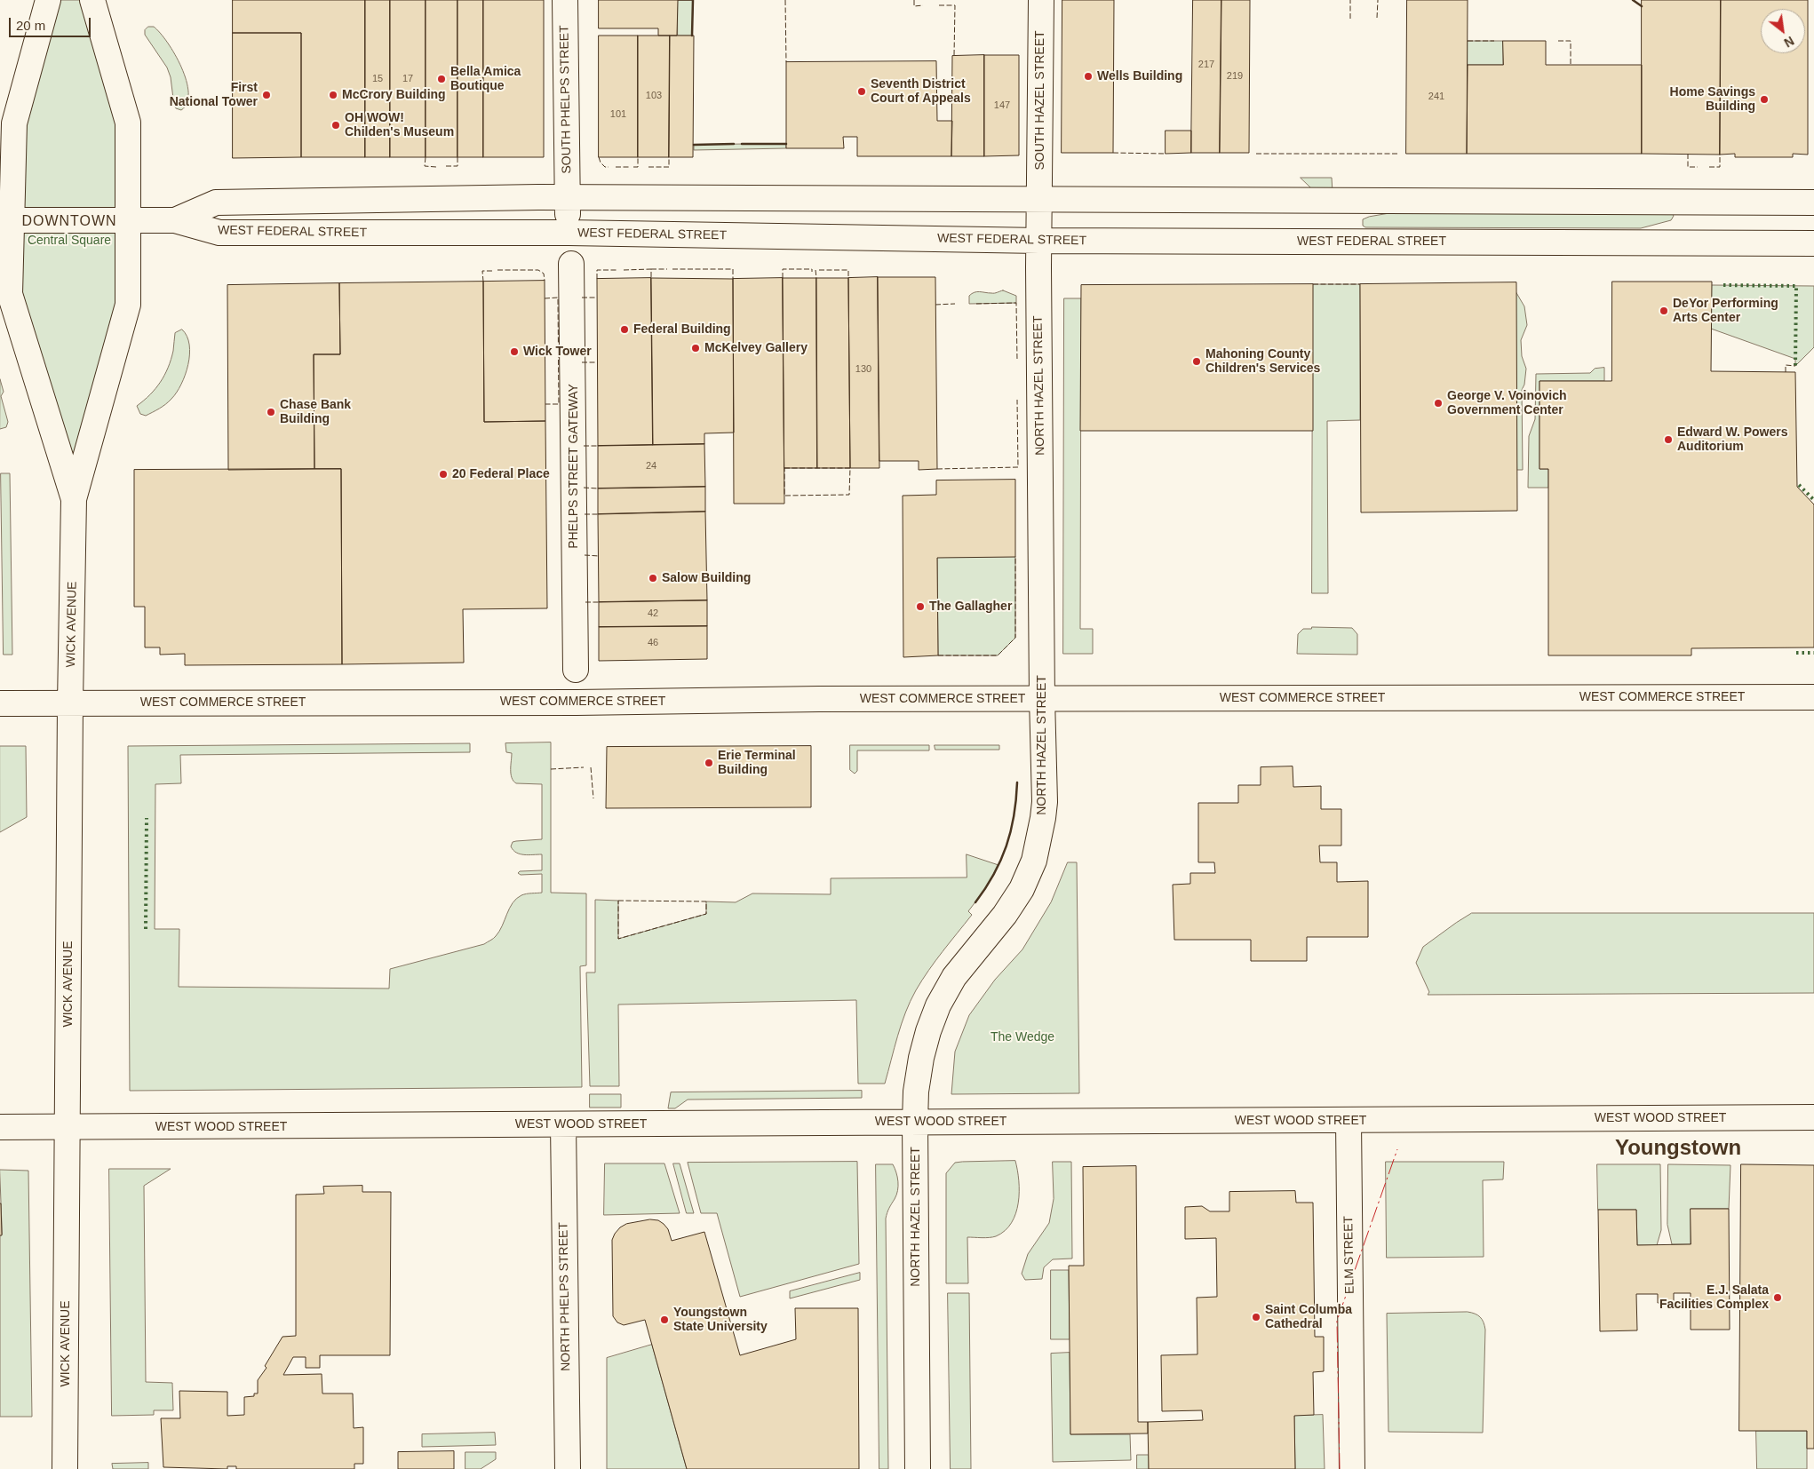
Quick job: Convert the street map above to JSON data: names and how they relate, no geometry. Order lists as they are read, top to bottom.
{
  "streets": {
    "street": [
      "SOUTH PHELPS STREET",
      "SOUTH HAZEL STREET",
      "WEST FEDERAL STREET",
      "NORTH HAZEL STREET",
      "PHELPS STREET GATEWAY",
      "WICK AVENUE",
      "WEST COMMERCE STREET",
      "WEST WOOD STREET",
      "ELM STREET",
      "NORTH PHELPS STREET"
    ]
  },
  "crossings": [
    ["SOUTH HAZEL STREET", "NORTH HAZEL STREET"],
    ["WEST FEDERAL STREET", "NORTH HAZEL STREET"],
    ["NORTH HAZEL STREET", "WEST COMMERCE STREET"],
    ["NORTH HAZEL STREET", "WEST WOOD STREET"],
    ["WICK AVENUE", "WEST COMMERCE STREET"],
    ["WICK AVENUE", "WEST WOOD STREET"],
    ["WEST WOOD STREET", "ELM STREET"],
    ["WEST WOOD STREET", "NORTH PHELPS STREET"]
  ],
  "districts": ["DOWNTOWN", "Youngstown"],
  "parks": ["Central Square", "The Wedge"],
  "places": [
    "Wells Building",
    "Bella Amica Boutique",
    "Seventh District Court of Appeals",
    "First National Tower",
    "McCrory Building",
    "Home Savings Building",
    "OH WOW! Childen's Museum",
    "DeYor Performing Arts Center",
    "Federal Building",
    "McKelvey Gallery",
    "Wick Tower",
    "Mahoning County Children's Services",
    "George V. Voinovich Government Center",
    "Chase Bank Building",
    "Edward W. Powers Auditorium",
    "20 Federal Place",
    "Salow Building",
    "The Gallagher",
    "Erie Terminal Building",
    "E.J. Salata Facilities Complex",
    "Saint Columba Cathedral",
    "Youngstown State University"
  ],
  "house_numbers": [
    "217",
    "219",
    "15",
    "17",
    "103",
    "241",
    "147",
    "101",
    "130",
    "24",
    "42",
    "46"
  ],
  "scale_bar": "20 m",
  "north": "bottom right"
}
